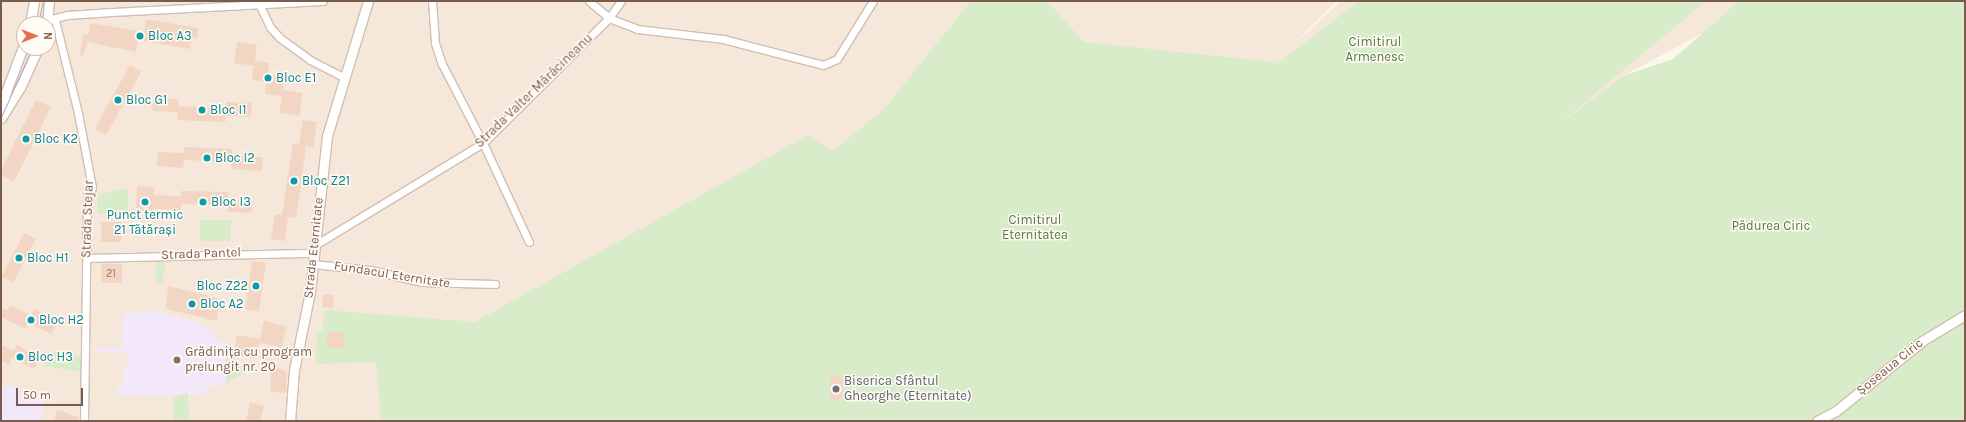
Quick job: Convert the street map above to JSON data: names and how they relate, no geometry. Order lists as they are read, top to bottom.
{
  "streets": {
    "street": [
      "Strada Valter Mărăcineanu",
      "Strada Stejar",
      "Strada Eternitate",
      "Strada Pantel",
      "Fundacul Eternitate",
      "Șoseaua Ciric"
    ]
  },
  "crossings": [
    ["Strada Valter Mărăcineanu", "Strada Eternitate"],
    ["Strada Valter Mărăcineanu", "Strada Pantel"],
    ["Strada Stejar", "Strada Pantel"],
    ["Strada Eternitate", "Strada Pantel"],
    ["Strada Eternitate", "Fundacul Eternitate"]
  ],
  "parks": ["Cimitirul Armenesc", "Cimitirul Eternitatea", "Pădurea Ciric"],
  "places": [
    "Bloc A3",
    "Bloc E1",
    "Bloc G1",
    "Bloc I1",
    "Bloc K2",
    "Bloc I2",
    "Bloc Z21",
    "Punct termic 21 Tătărași",
    "Bloc I3",
    "Bloc H1",
    "Bloc Z22",
    "Bloc A2",
    "Bloc H2",
    "Bloc H3",
    "Grădinița cu program prelungit nr. 20",
    "Biserica Sfântul Gheorghe (Eternitate)"
  ],
  "house_numbers": ["21"],
  "scale_bar": "50 m",
  "north": "right"
}
